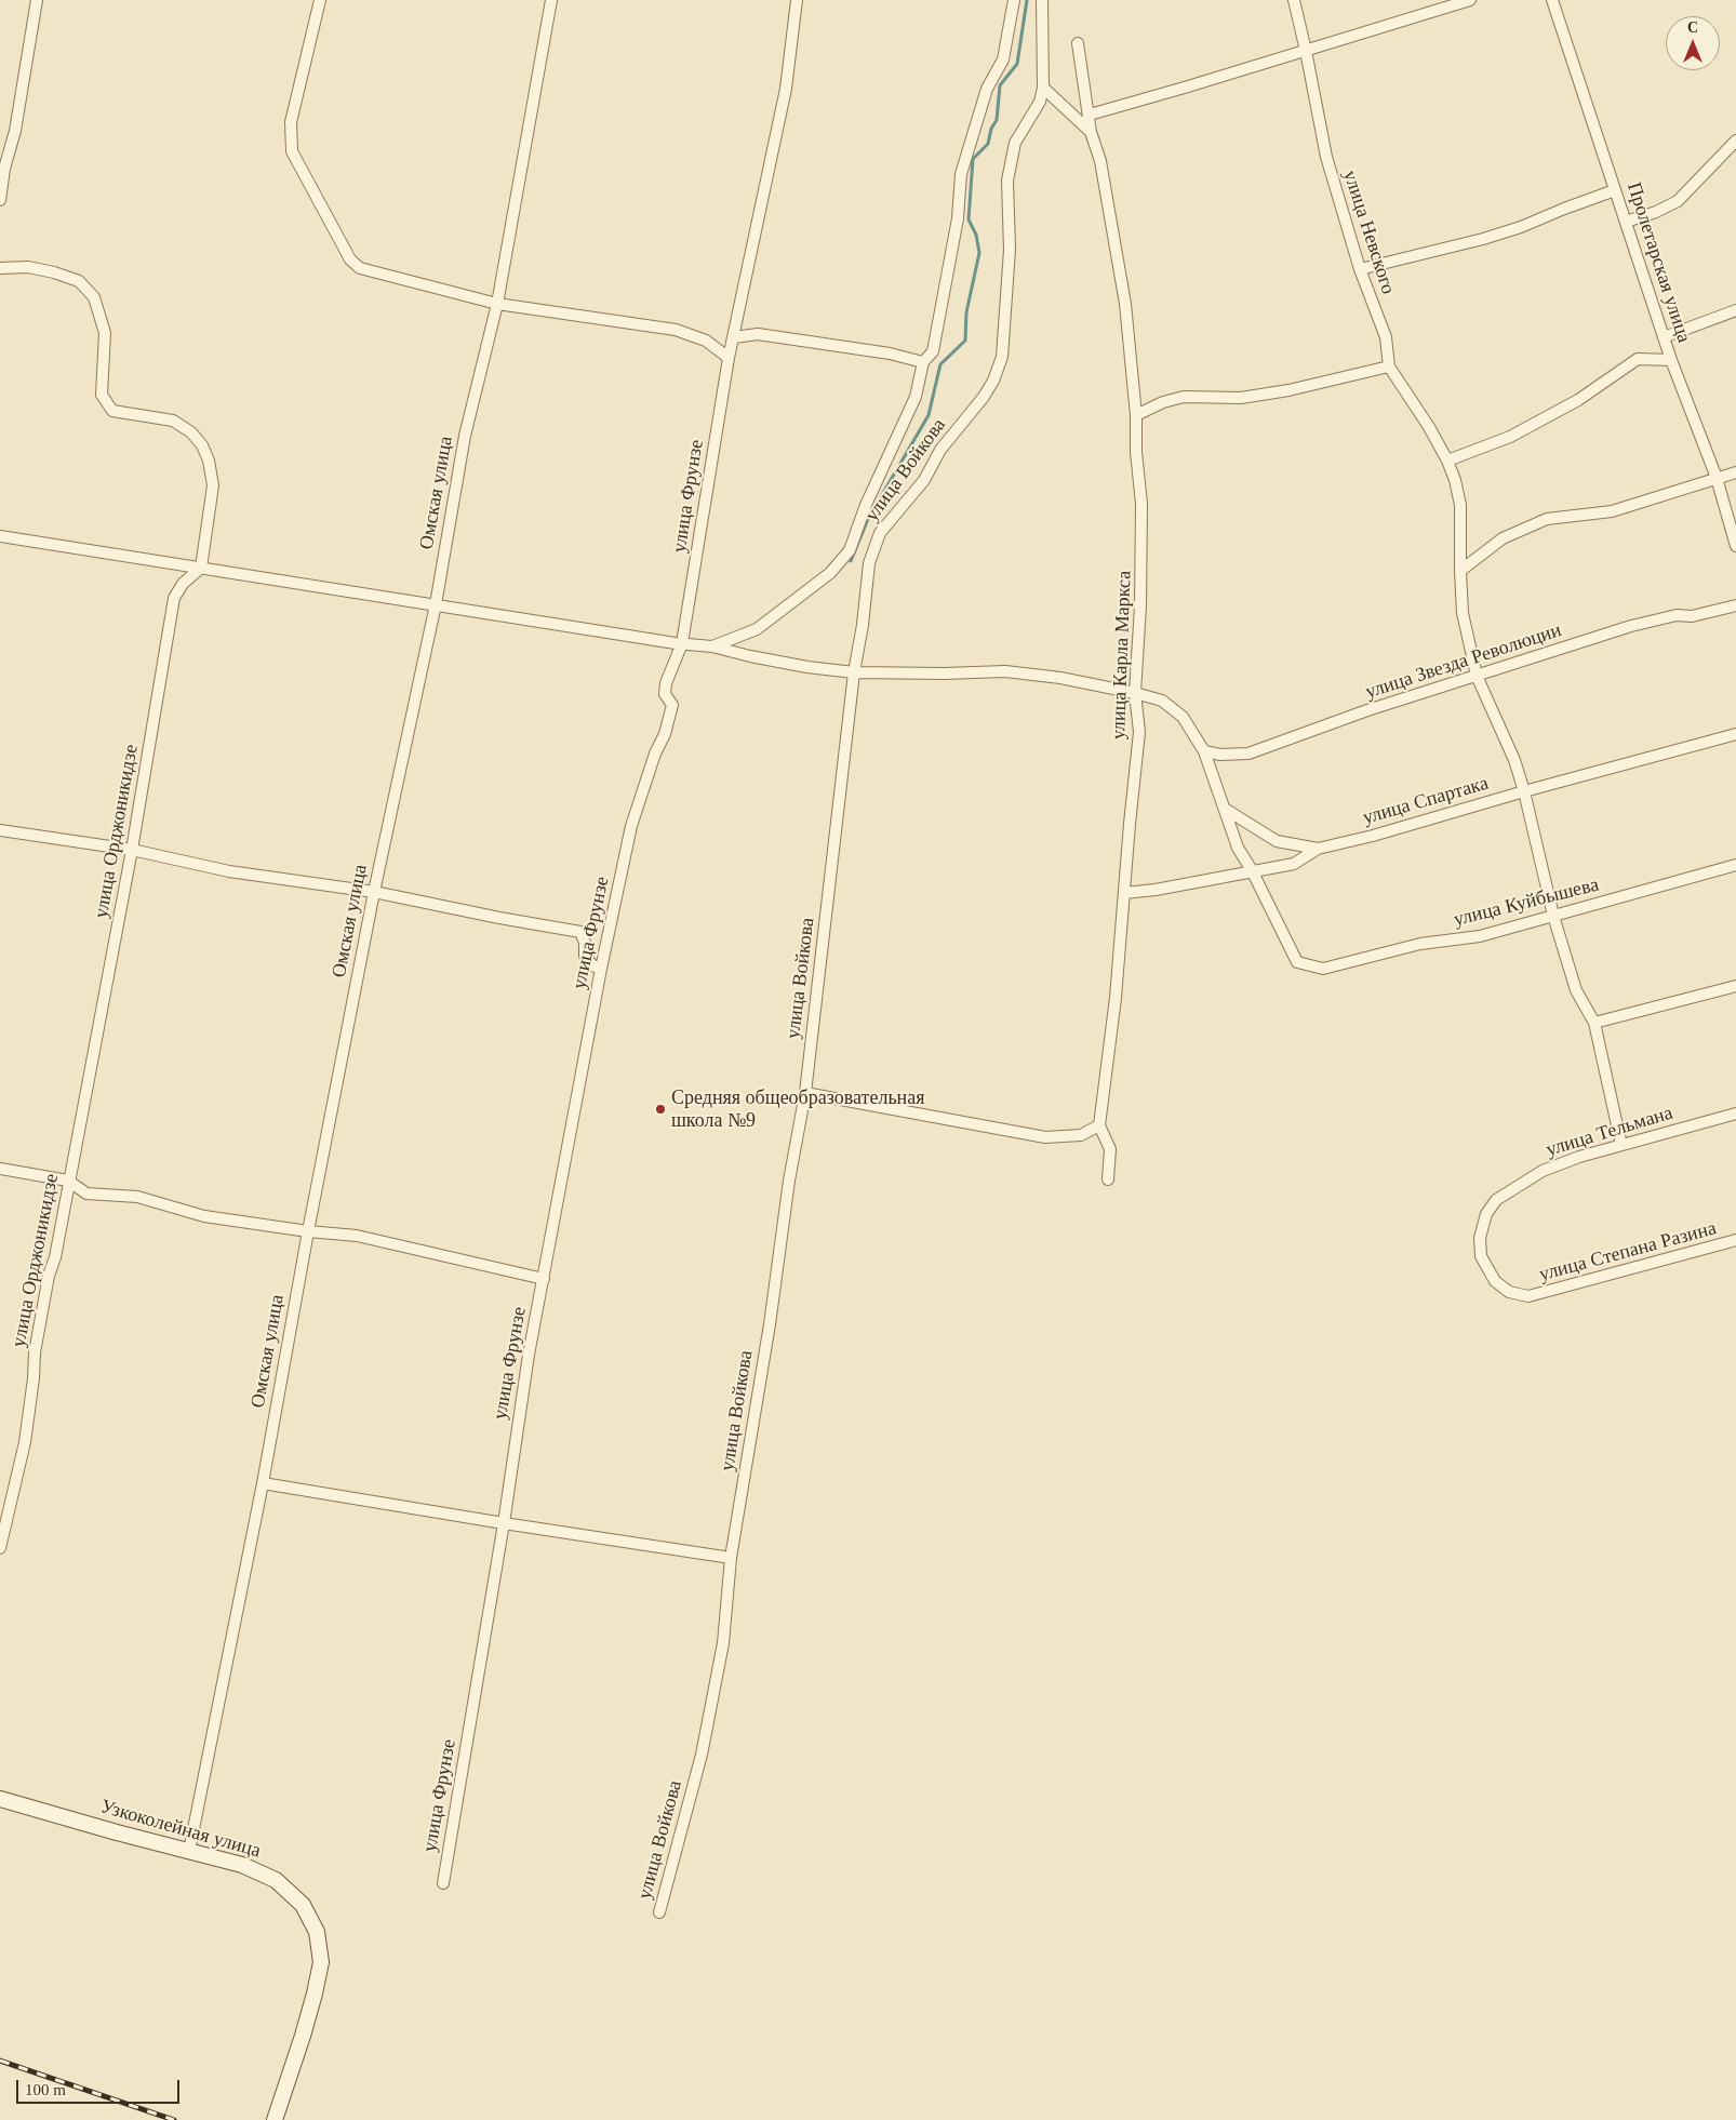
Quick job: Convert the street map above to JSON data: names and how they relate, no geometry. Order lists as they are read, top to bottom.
{
  "streets": {
    "street": [
      "улица Невского",
      "Пролетарская улица",
      "улица Войкова",
      "Омская улица",
      "улица Фрунзе",
      "улица Карла Маркса",
      "улица Звезда Революции",
      "улица Спартака",
      "улица Орджоникидзе",
      "улица Куйбышева",
      "улица Тельмана",
      "улица Степана Разина",
      "Узкоколейная улица"
    ]
  },
  "crossings": [
    ["улица Невского", "Пролетарская улица"],
    ["улица Невского", "улица Звезда Революции"],
    ["улица Невского", "улица Спартака"],
    ["улица Невского", "улица Куйбышева"],
    ["улица Невского", "улица Тельмана"],
    ["улица Войкова", "улица Карла Маркса"],
    ["Омская улица", "Узкоколейная улица"],
    ["улица Карла Маркса", "улица Спартака"],
    ["улица Спартака", "улица Куйбышева"],
    ["улица Тельмана", "улица Степана Разина"]
  ],
  "places": ["Средняя общеобразовательная школа №9"],
  "scale_bar": "100 m",
  "north": "top"
}
